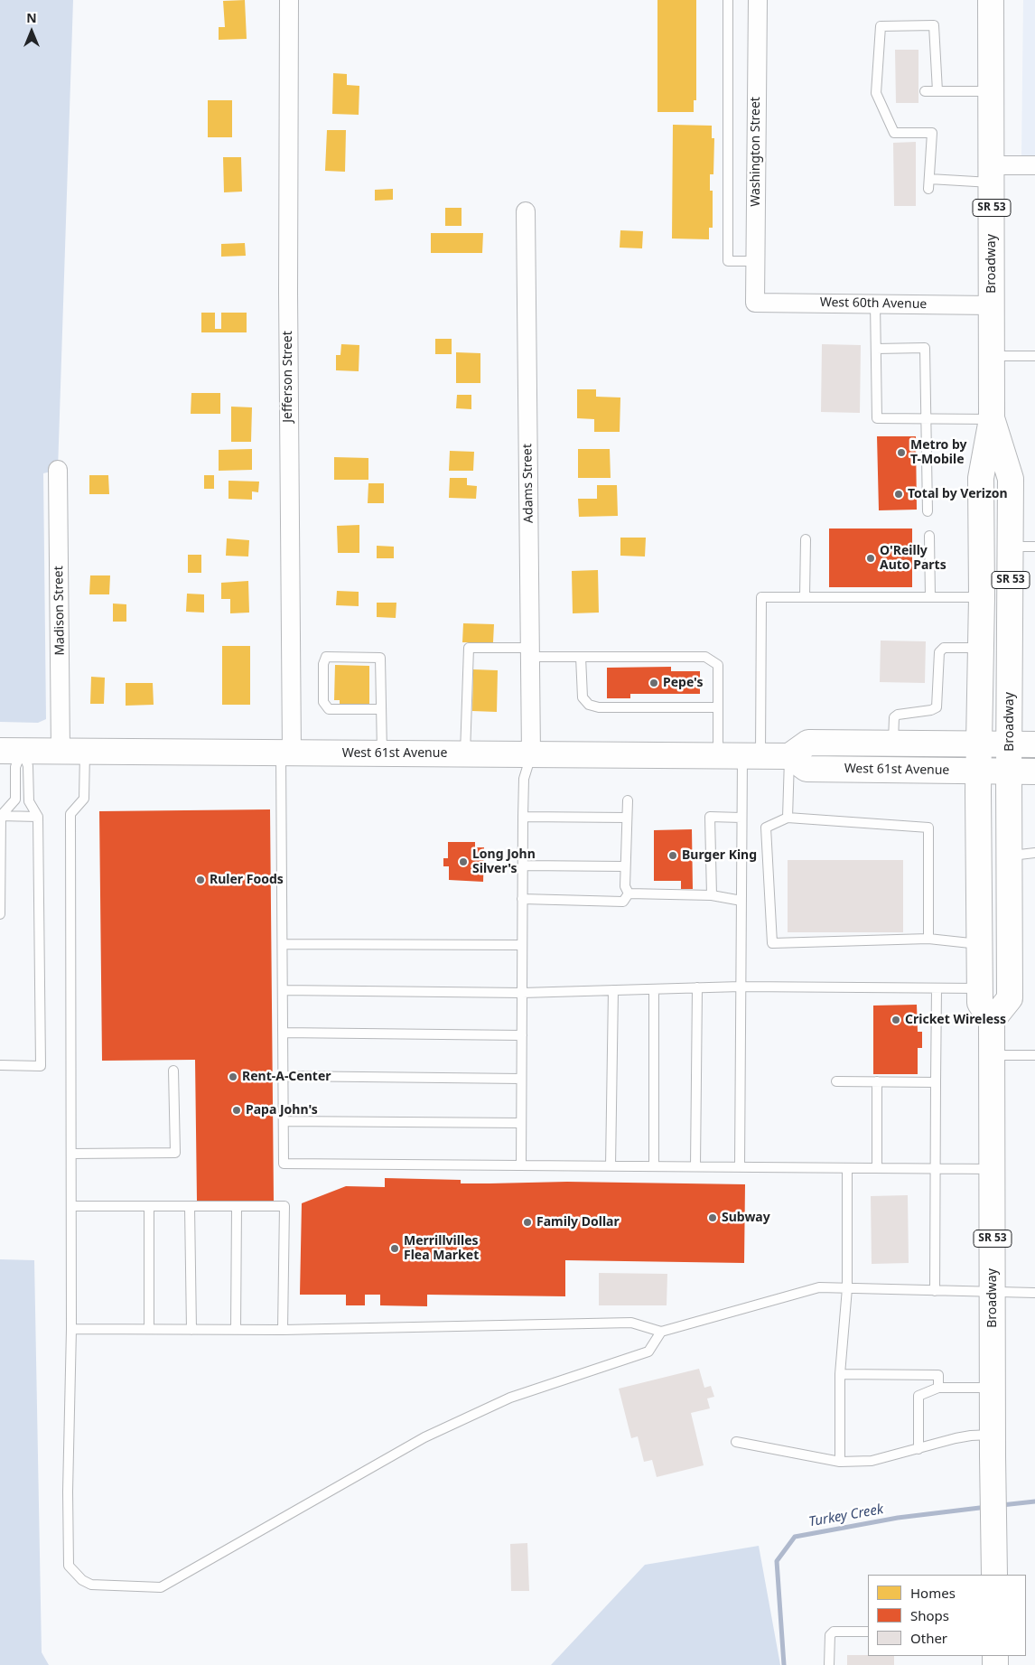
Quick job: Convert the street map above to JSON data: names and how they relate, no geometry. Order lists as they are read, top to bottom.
{
  "streets": {
    "main road": ["SR 53", "Broadway", "West 61st Avenue"],
    "street": [
      "Washington Street",
      "West 60th Avenue",
      "Jefferson Street",
      "Adams Street",
      "Madison Street"
    ]
  },
  "crossings": [
    ["Washington Street", "West 60th Avenue"],
    ["Broadway", "West 60th Avenue"],
    ["Broadway", "West 61st Avenue"],
    ["Jefferson Street", "West 61st Avenue"],
    ["Adams Street", "West 61st Avenue"],
    ["Madison Street", "West 61st Avenue"]
  ],
  "water": ["Turkey Creek"],
  "places": [
    "Metro by T-Mobile",
    "Total by Verizon",
    "O'Reilly Auto Parts",
    "Pepe's",
    "Burger King",
    "Long John Silver's",
    "Ruler Foods",
    "Cricket Wireless",
    "Rent-A-Center",
    "Papa John's",
    "Subway",
    "Family Dollar",
    "Merrillvilles Flea Market"
  ],
  "legend": ["Homes", "Shops", "Other"],
  "north": "top"
}
